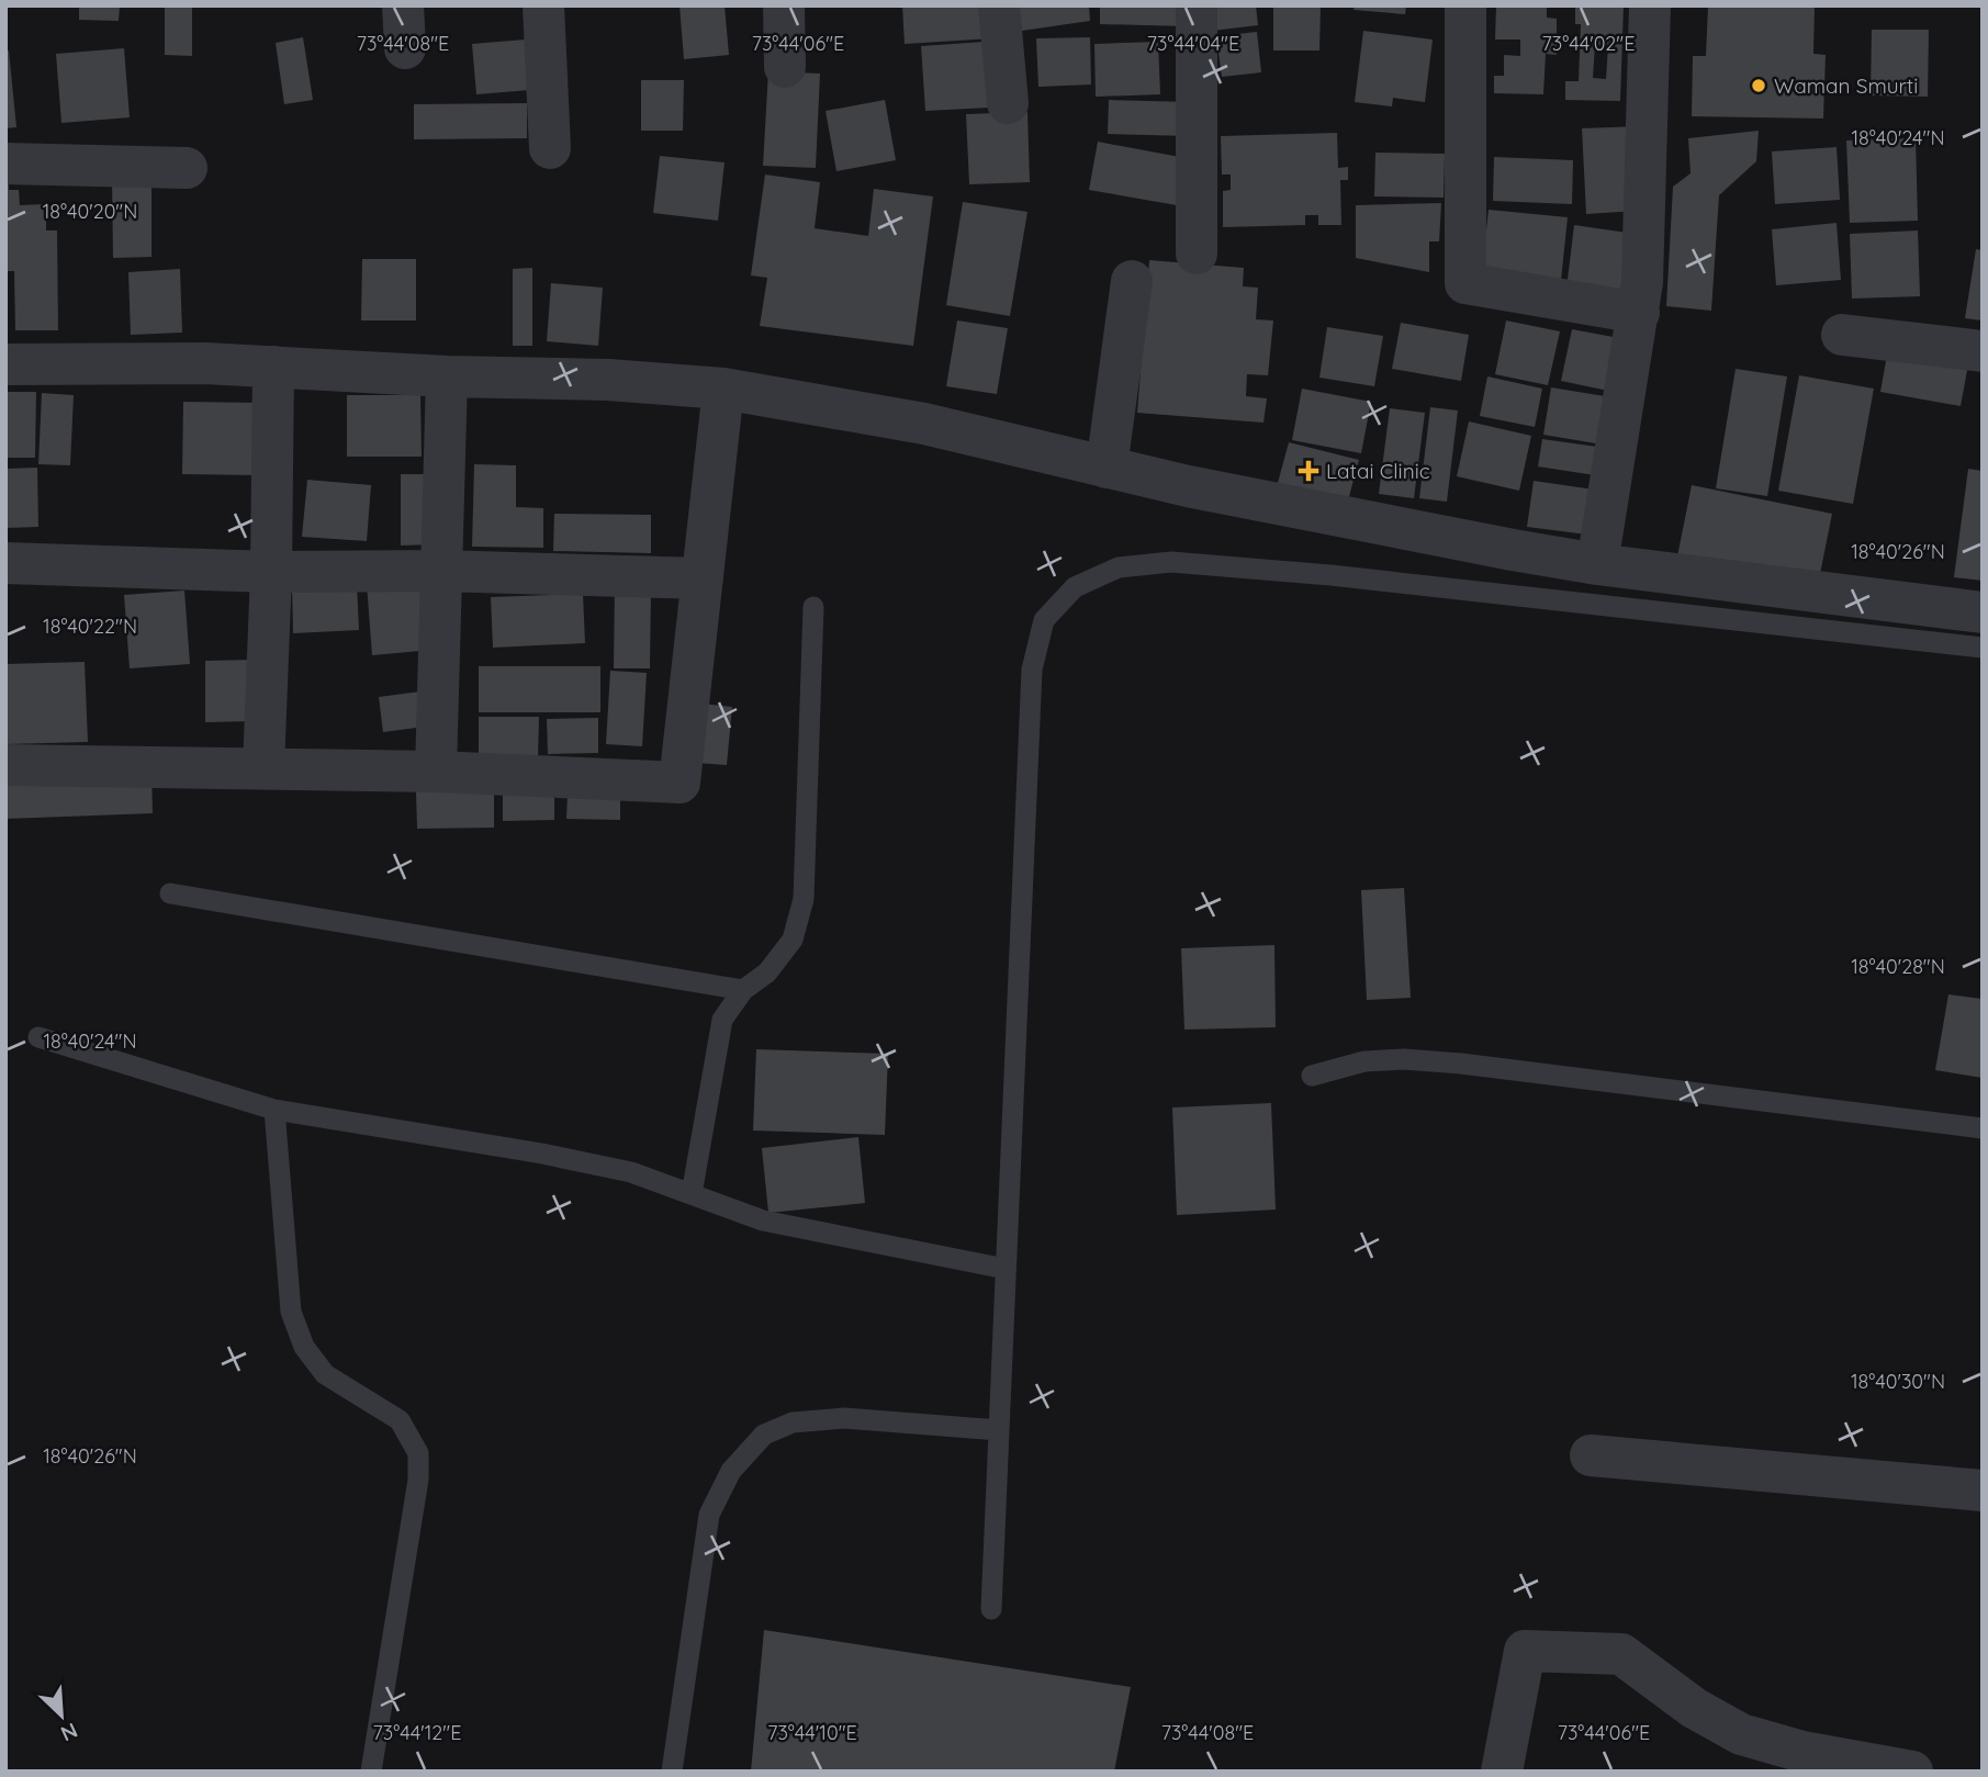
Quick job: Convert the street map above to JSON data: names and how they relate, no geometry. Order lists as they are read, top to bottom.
{
  "places": {
    "other": ["Waman Smurti"],
    "health": ["Latai Clinic"]
  },
  "north": "bottom right",
  "coordinates": [
    "73°44'08\"E",
    "73°44'06\"E",
    "73°44'04\"E",
    "73°44'02\"E",
    "18°40'24\"N",
    "18°40'20\"N",
    "18°40'26\"N",
    "18°40'22\"N",
    "18°40'28\"N",
    "18°40'30\"N",
    "73°44'10\"E",
    "73°44'12\"E"
  ]
}
